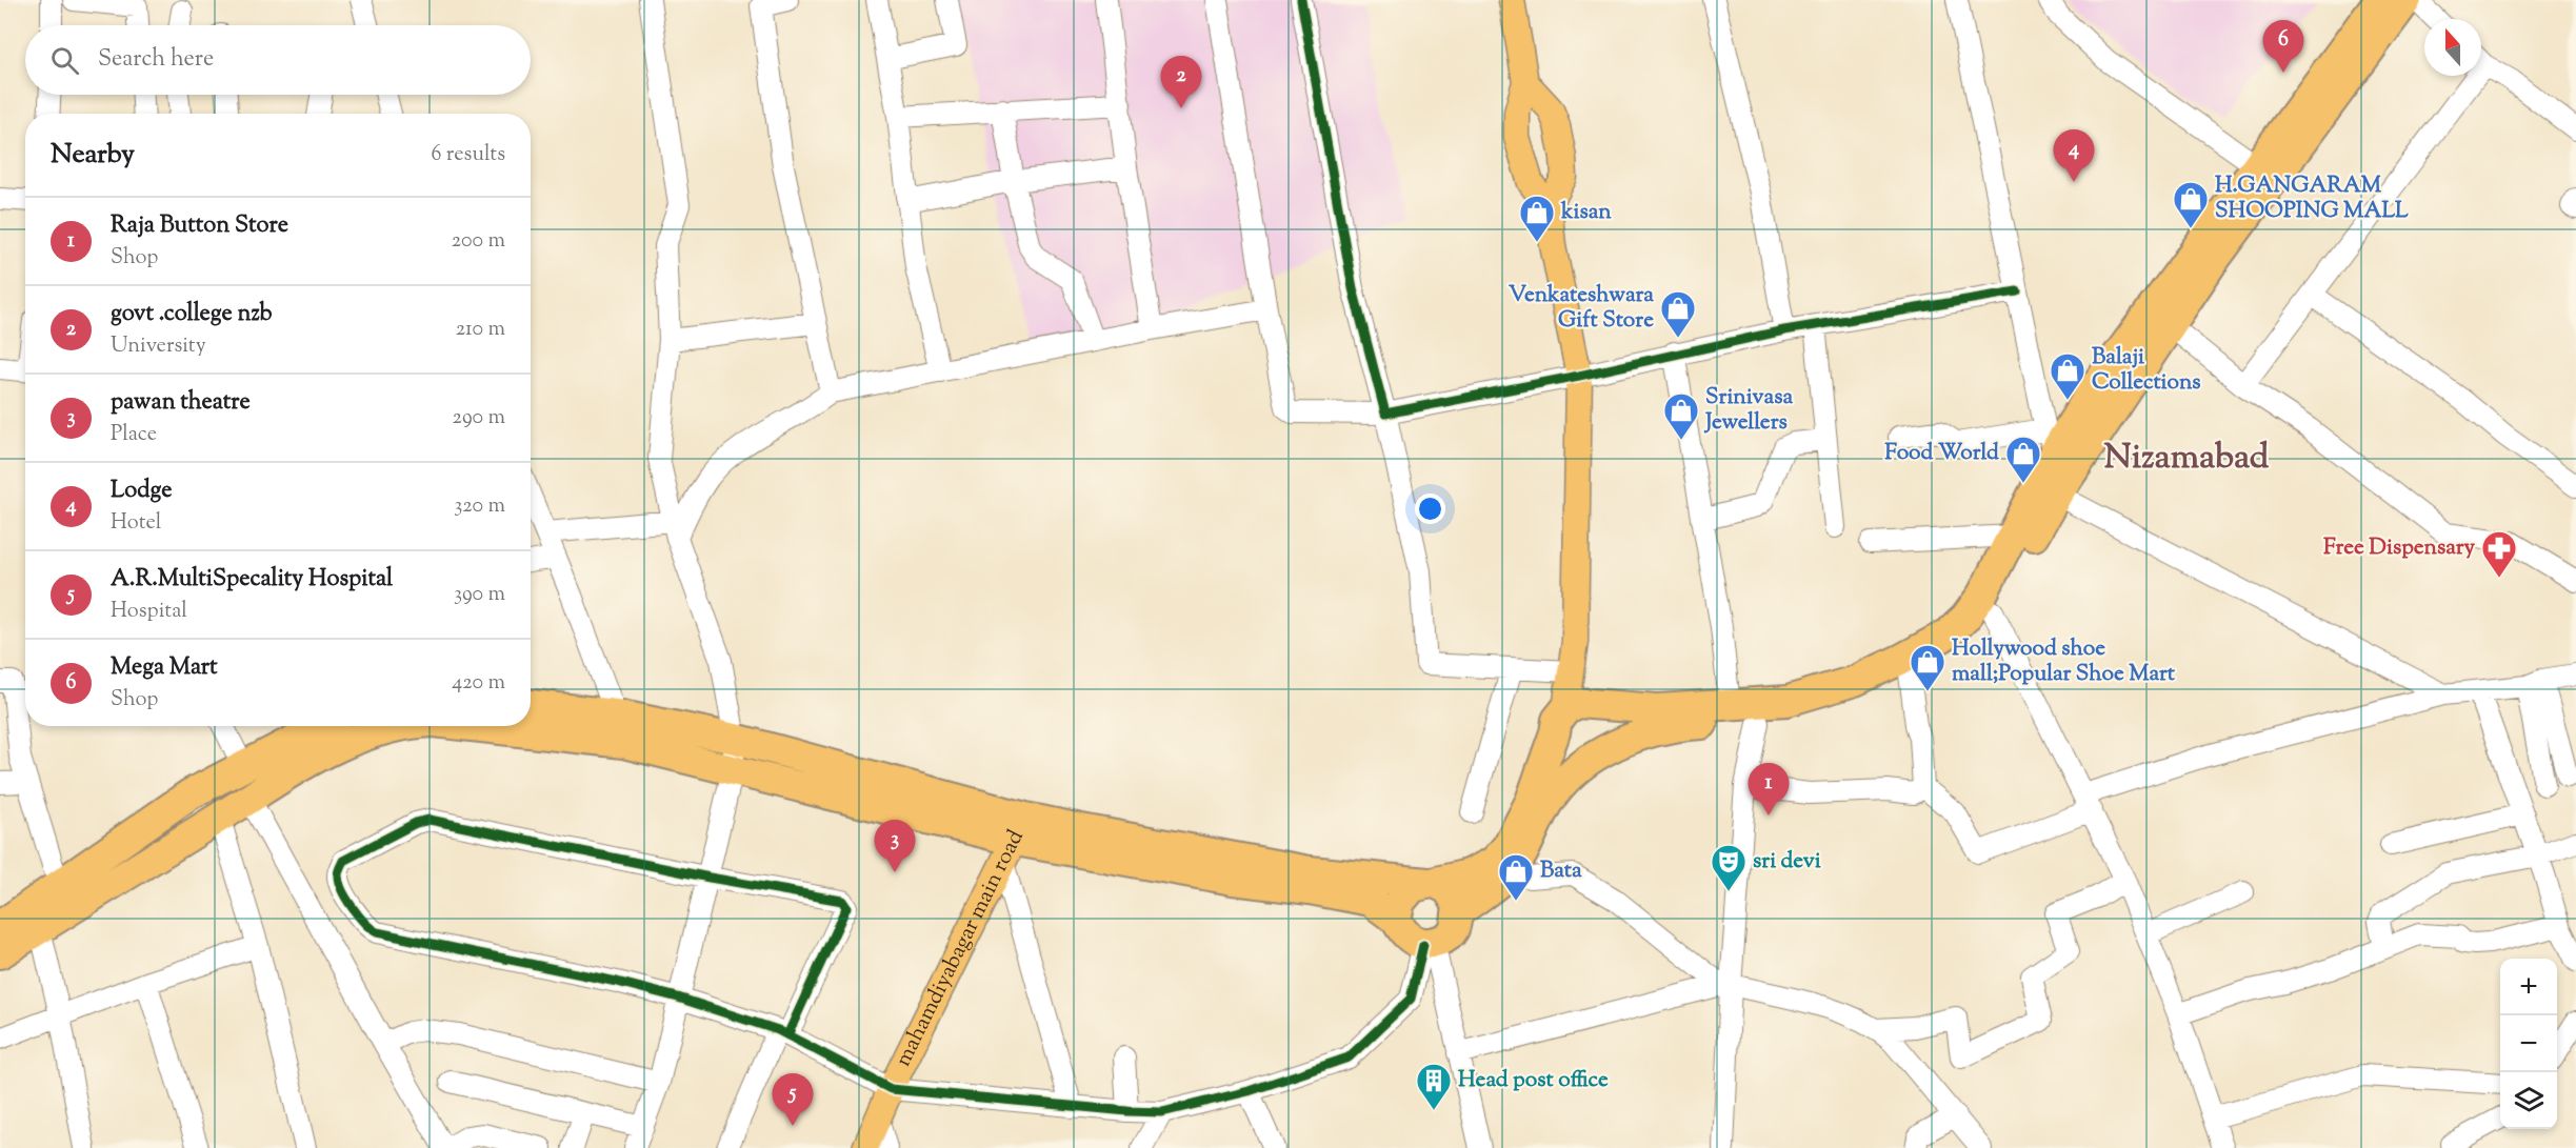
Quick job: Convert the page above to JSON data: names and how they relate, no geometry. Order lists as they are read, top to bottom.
{
  "streets": {
    "main road": ["mahamdiyabagar main road"]
  },
  "districts": ["Nizamabad"],
  "places": {
    "shop": [
      "H.GANGARAM SHOOPING MALL",
      "kisan",
      "Venkateshwara Gift Store",
      "Balaji Collections",
      "Srinivasa Jewellers",
      "Food World",
      "Hollywood shoe mall;Popular Shoe Mart",
      "Bata"
    ],
    "pharmacy": ["Free Dispensary"],
    "theatre": ["sri devi"],
    "building": ["Head post office"]
  },
  "north": "top",
  "page": {
    "pins": [
      "6",
      "2",
      "4",
      "1",
      "3",
      "5"
    ],
    "search": "Search here",
    "heading": ["Nearby", "6 results"],
    "list": [
      {
        "mark": "1",
        "name": "Raja Button Store",
        "note": "Shop",
        "value": "200 m"
      },
      {
        "mark": "2",
        "name": "govt .college nzb",
        "note": "University",
        "value": "210 m"
      },
      {
        "mark": "3",
        "name": "pawan theatre",
        "note": "Place",
        "value": "290 m"
      },
      {
        "mark": "4",
        "name": "Lodge",
        "note": "Hotel",
        "value": "320 m"
      },
      {
        "mark": "5",
        "name": "A.R.MultiSpecality Hospital",
        "note": "Hospital",
        "value": "390 m"
      },
      {
        "mark": "6",
        "name": "Mega Mart",
        "note": "Shop",
        "value": "420 m"
      }
    ],
    "map_buttons": ["+", "−"]
  }
}
